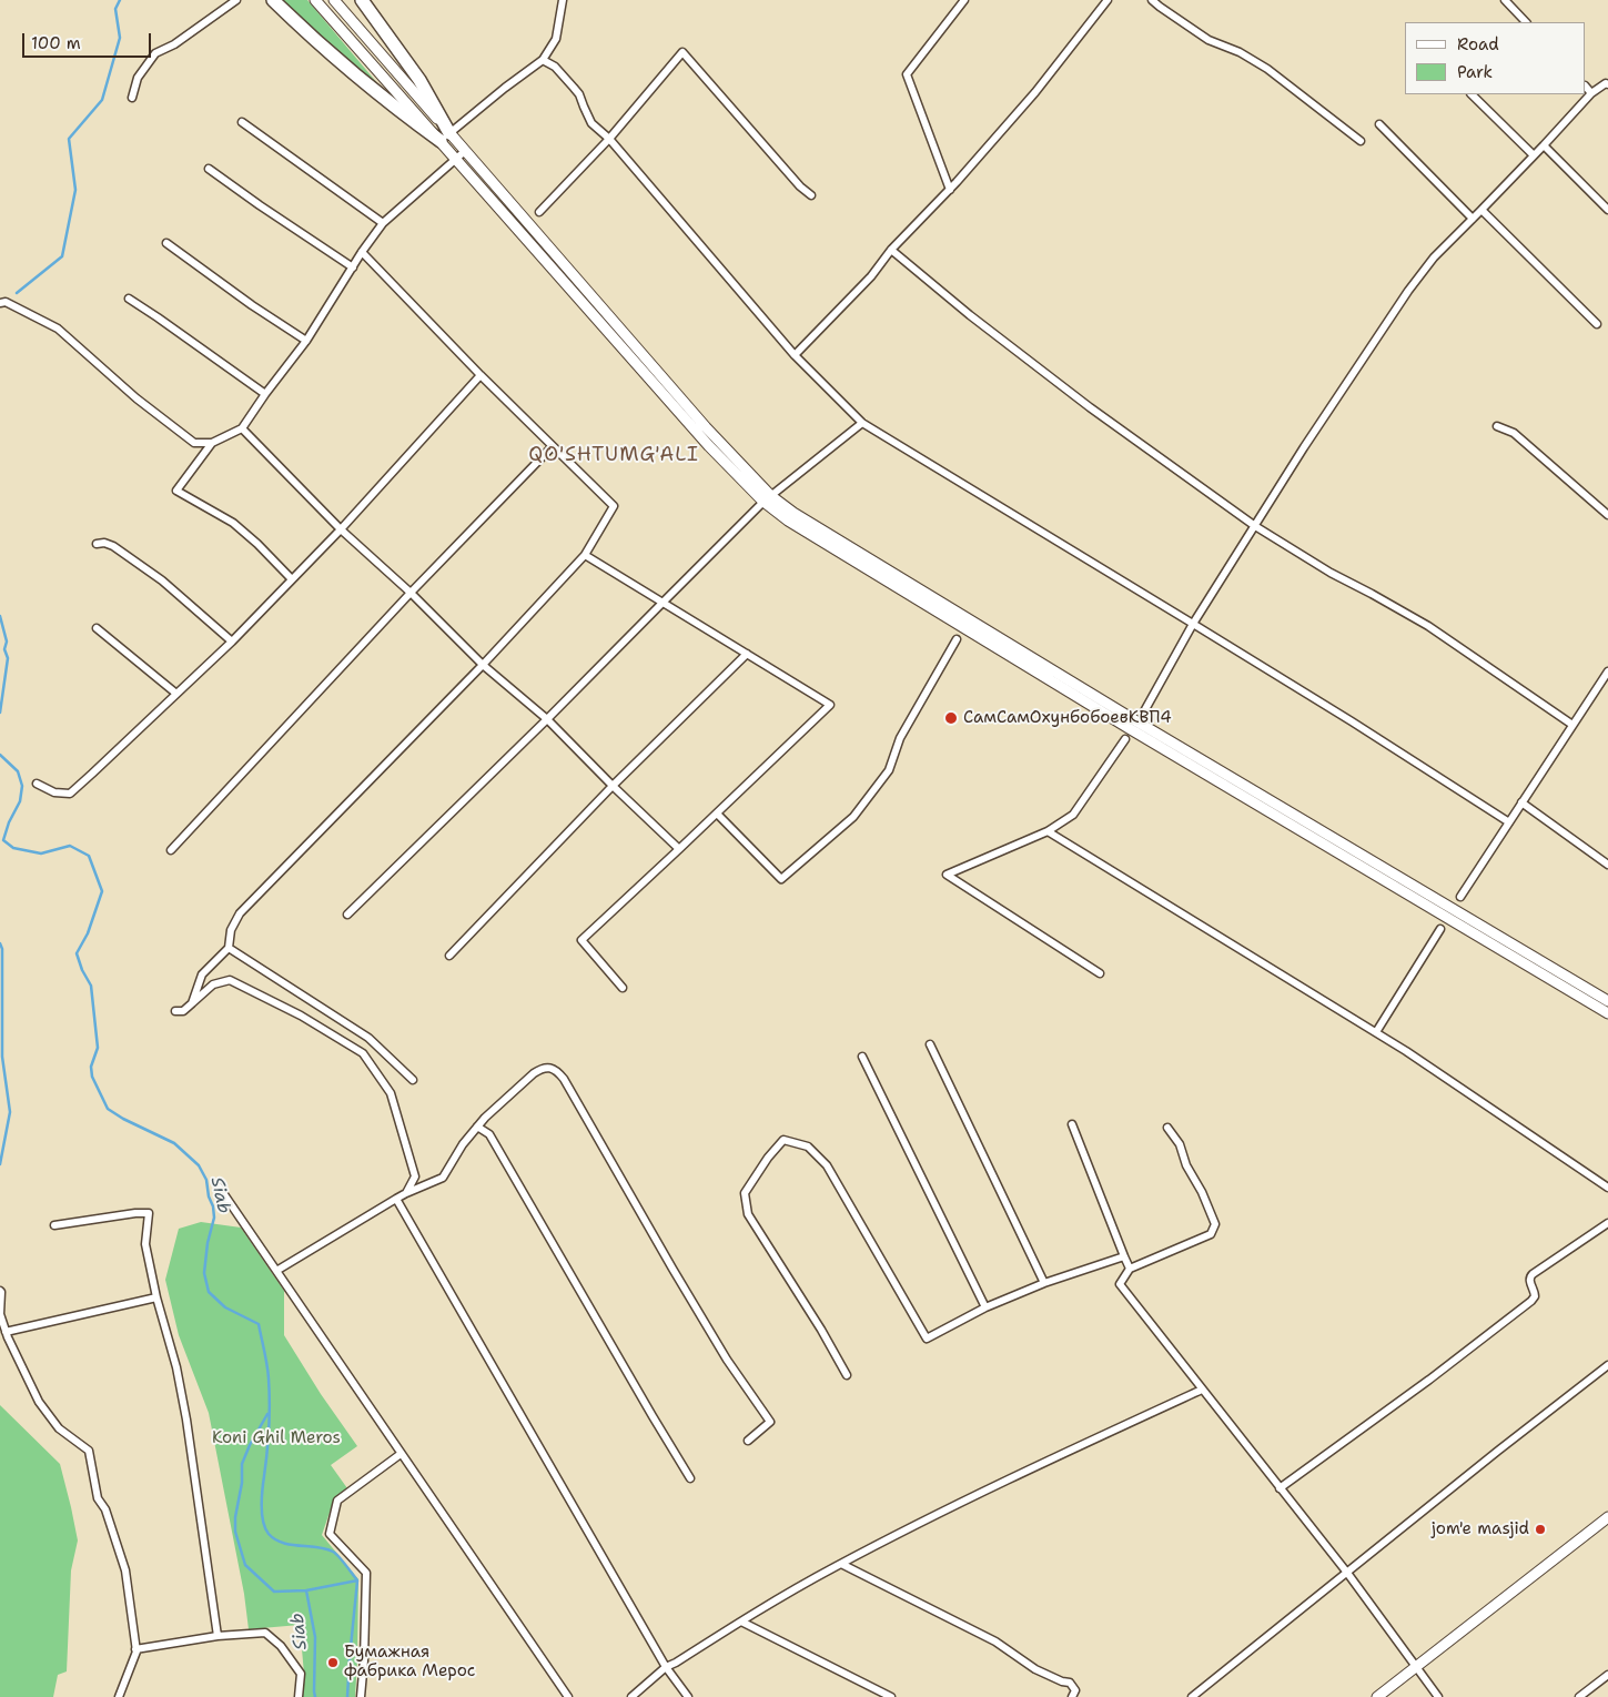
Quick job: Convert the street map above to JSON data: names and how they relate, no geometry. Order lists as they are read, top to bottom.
{
  "districts": ["QO'SHTUMG'ALI"],
  "water": ["Siab"],
  "parks": ["Koni Ghil Meros"],
  "places": ["СамСамОхунбобоевКВП4", "jom'e masjid", "Бумажная фабрика Мерос"],
  "legend": ["Road", "Park"],
  "scale_bar": "100 m"
}
